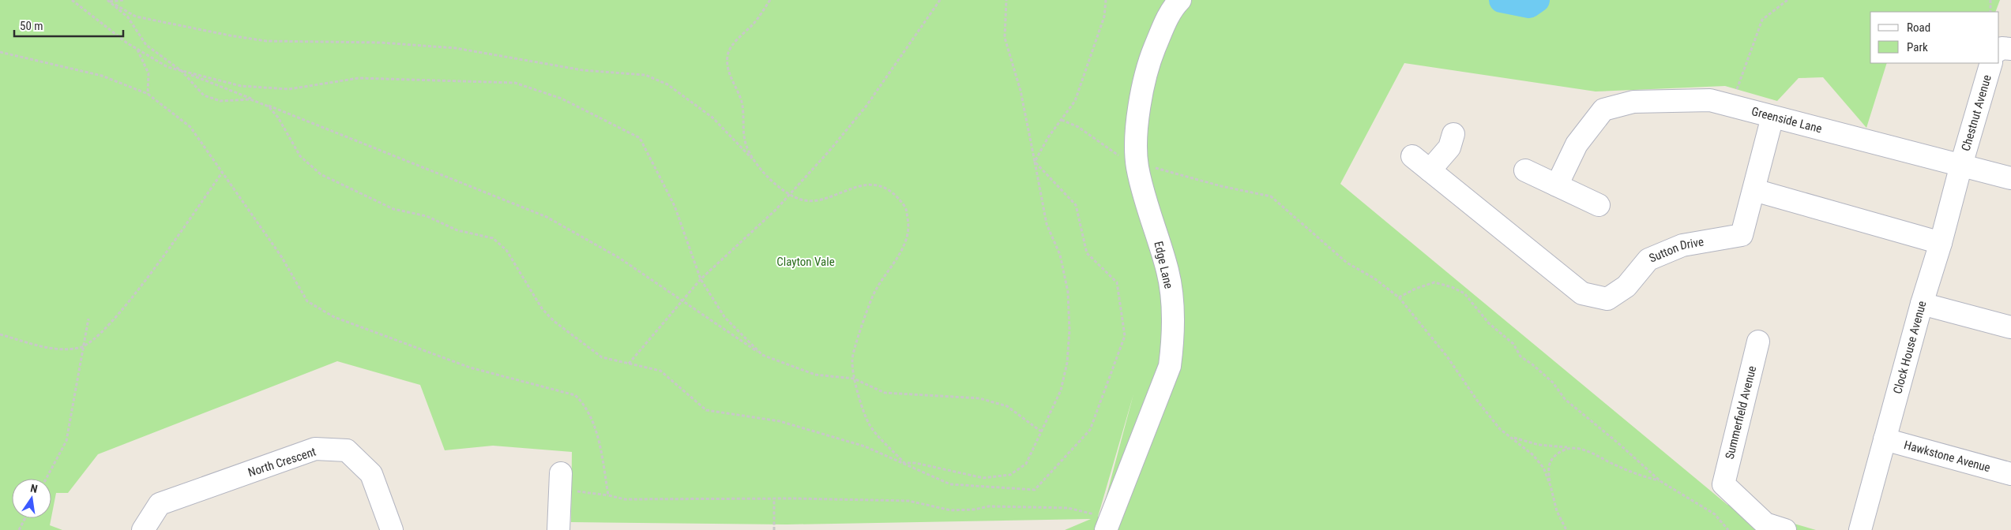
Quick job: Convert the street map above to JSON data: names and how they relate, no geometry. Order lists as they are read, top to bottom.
{
  "streets": {
    "street": [
      "Chestnut Avenue",
      "Greenside Lane",
      "Sutton Drive",
      "Edge Lane",
      "Clock House Avenue",
      "Summerfield Avenue",
      "Hawkstone Avenue",
      "North Crescent"
    ]
  },
  "crossings": [
    ["Chestnut Avenue", "Greenside Lane"],
    ["Chestnut Avenue", "Clock House Avenue"],
    ["Greenside Lane", "Sutton Drive"],
    ["Greenside Lane", "Clock House Avenue"],
    ["Clock House Avenue", "Hawkstone Avenue"]
  ],
  "parks": ["Clayton Vale"],
  "legend": ["Road", "Park"],
  "scale_bar": "50 m",
  "north": "top"
}
